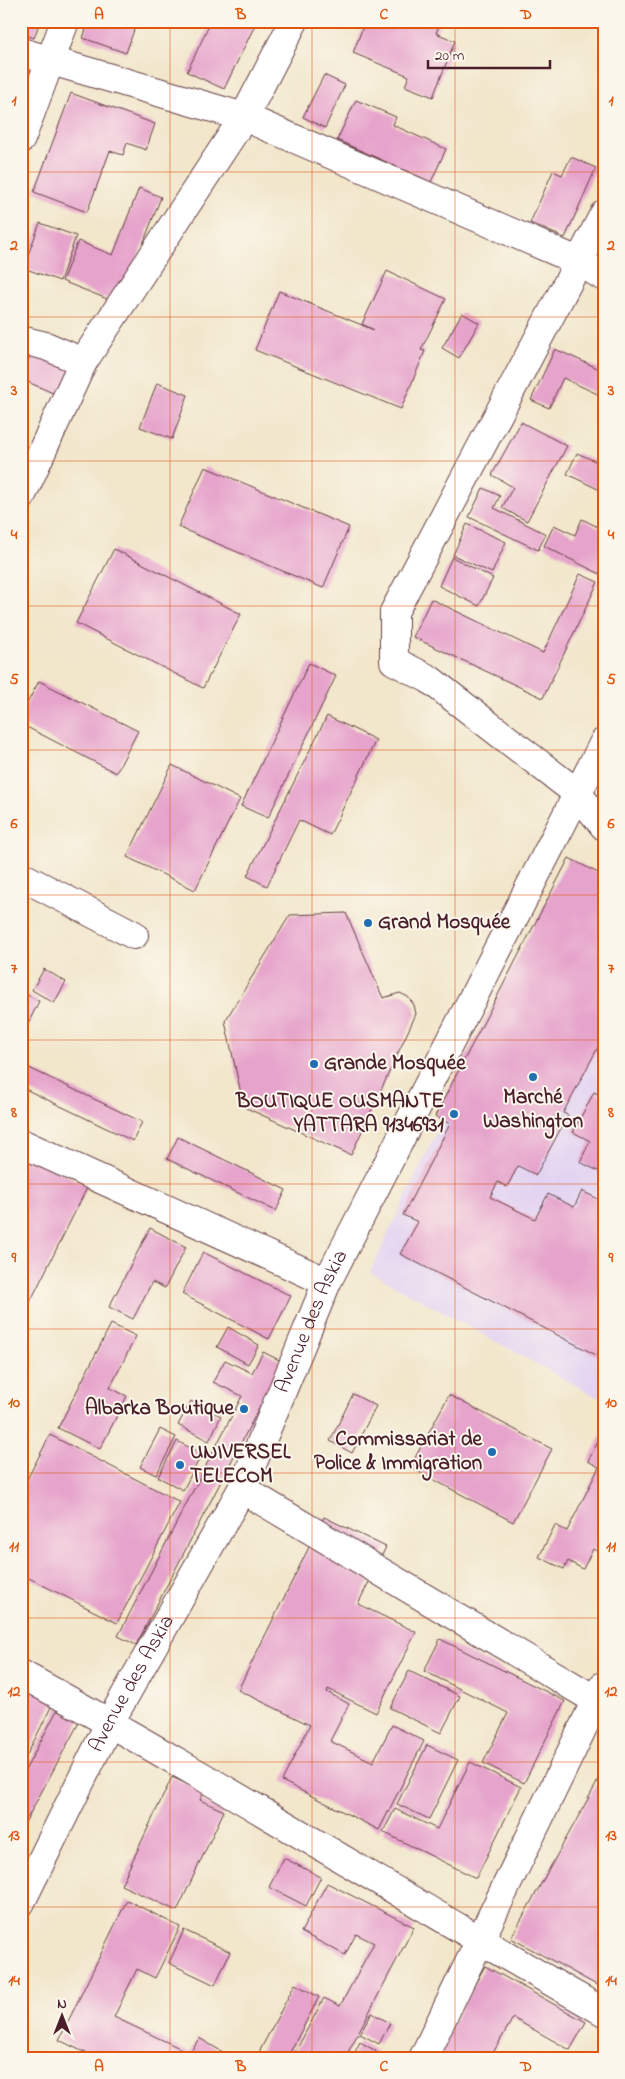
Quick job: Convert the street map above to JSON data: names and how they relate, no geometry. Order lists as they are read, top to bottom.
{
  "streets": {
    "street": ["Avenue des Askia"]
  },
  "places": [
    "Grand Mosquée",
    "Grande Mosquée",
    "Marché Washington",
    "BOUTIQUE OUSMANTE YATTARA 91346931",
    "Albarka Boutique",
    "Commissariat de Police & Immigration",
    "UNIVERSEL TELECOM"
  ],
  "scale_bar": "20 m",
  "north": "top",
  "grid": {
    "columns": [
      "A",
      "B",
      "C",
      "D"
    ],
    "rows": [
      "1",
      "2",
      "3",
      "4",
      "5",
      "6",
      "7",
      "8",
      "9",
      "10",
      "11",
      "12",
      "13",
      "14"
    ]
  }
}
